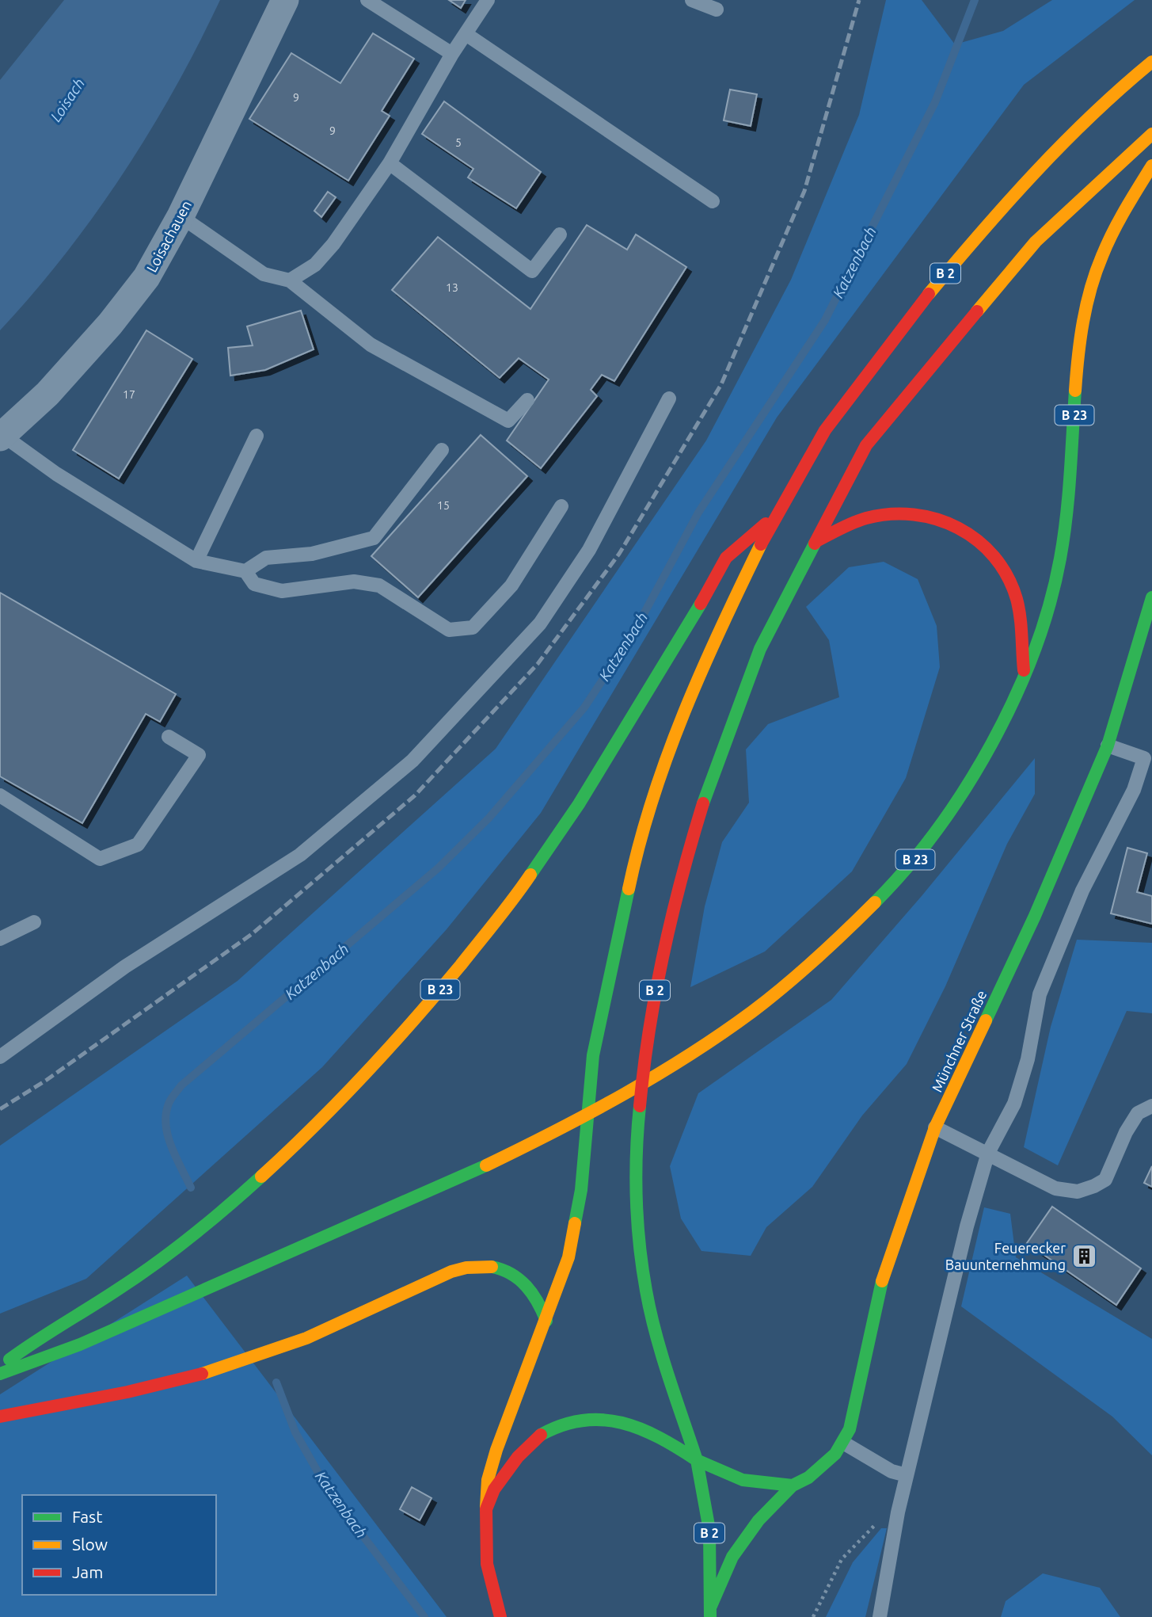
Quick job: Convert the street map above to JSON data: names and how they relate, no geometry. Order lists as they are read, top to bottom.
{
  "streets": {
    "main road": ["B 2", "B 23", "Münchner Straße"],
    "street": ["Loisachauen"]
  },
  "crossings": [
    ["B 2", "B 23"],
    ["B 2", "Münchner Straße"]
  ],
  "water": ["Loisach", "Katzenbach"],
  "places": {
    "building": ["Feuerecker Bauunternehmung"]
  },
  "house_numbers": [
    "9",
    "9",
    "5",
    "13",
    "17",
    "15"
  ],
  "legend": ["Fast", "Slow", "Jam"]
}
